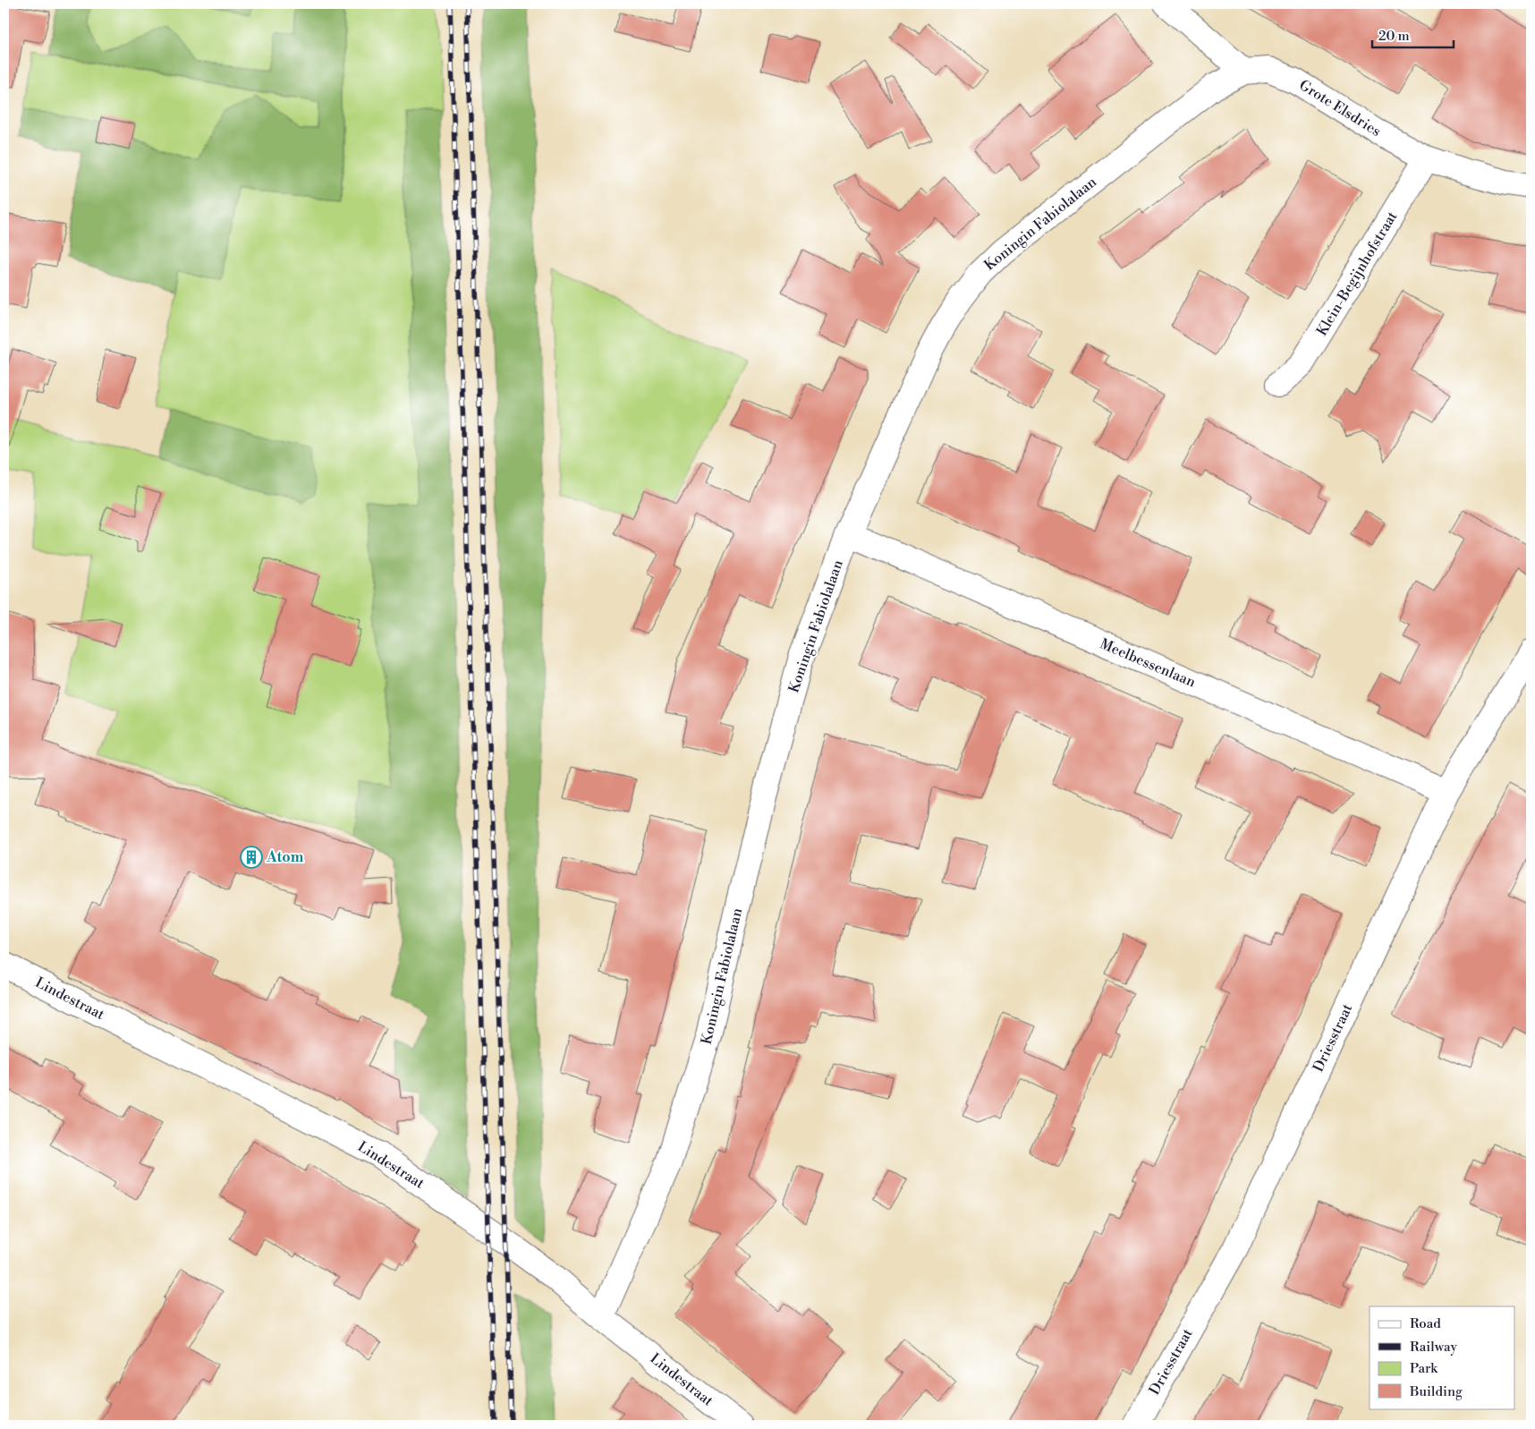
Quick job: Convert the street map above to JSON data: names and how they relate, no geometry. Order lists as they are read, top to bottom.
{
  "streets": {
    "street": [
      "Grote Elsdries",
      "Koningin Fabiolalaan",
      "Klein-Begijnhofstraat",
      "Meelbessenlaan",
      "Lindestraat",
      "Driesstraat"
    ]
  },
  "crossings": [
    ["Grote Elsdries", "Koningin Fabiolalaan"],
    ["Grote Elsdries", "Klein-Begijnhofstraat"],
    ["Koningin Fabiolalaan", "Meelbessenlaan"],
    ["Koningin Fabiolalaan", "Lindestraat"],
    ["Meelbessenlaan", "Driesstraat"]
  ],
  "places": {
    "building": ["Atom"]
  },
  "legend": [
    "Road",
    "Railway",
    "Park",
    "Building"
  ],
  "scale_bar": "20 m"
}
